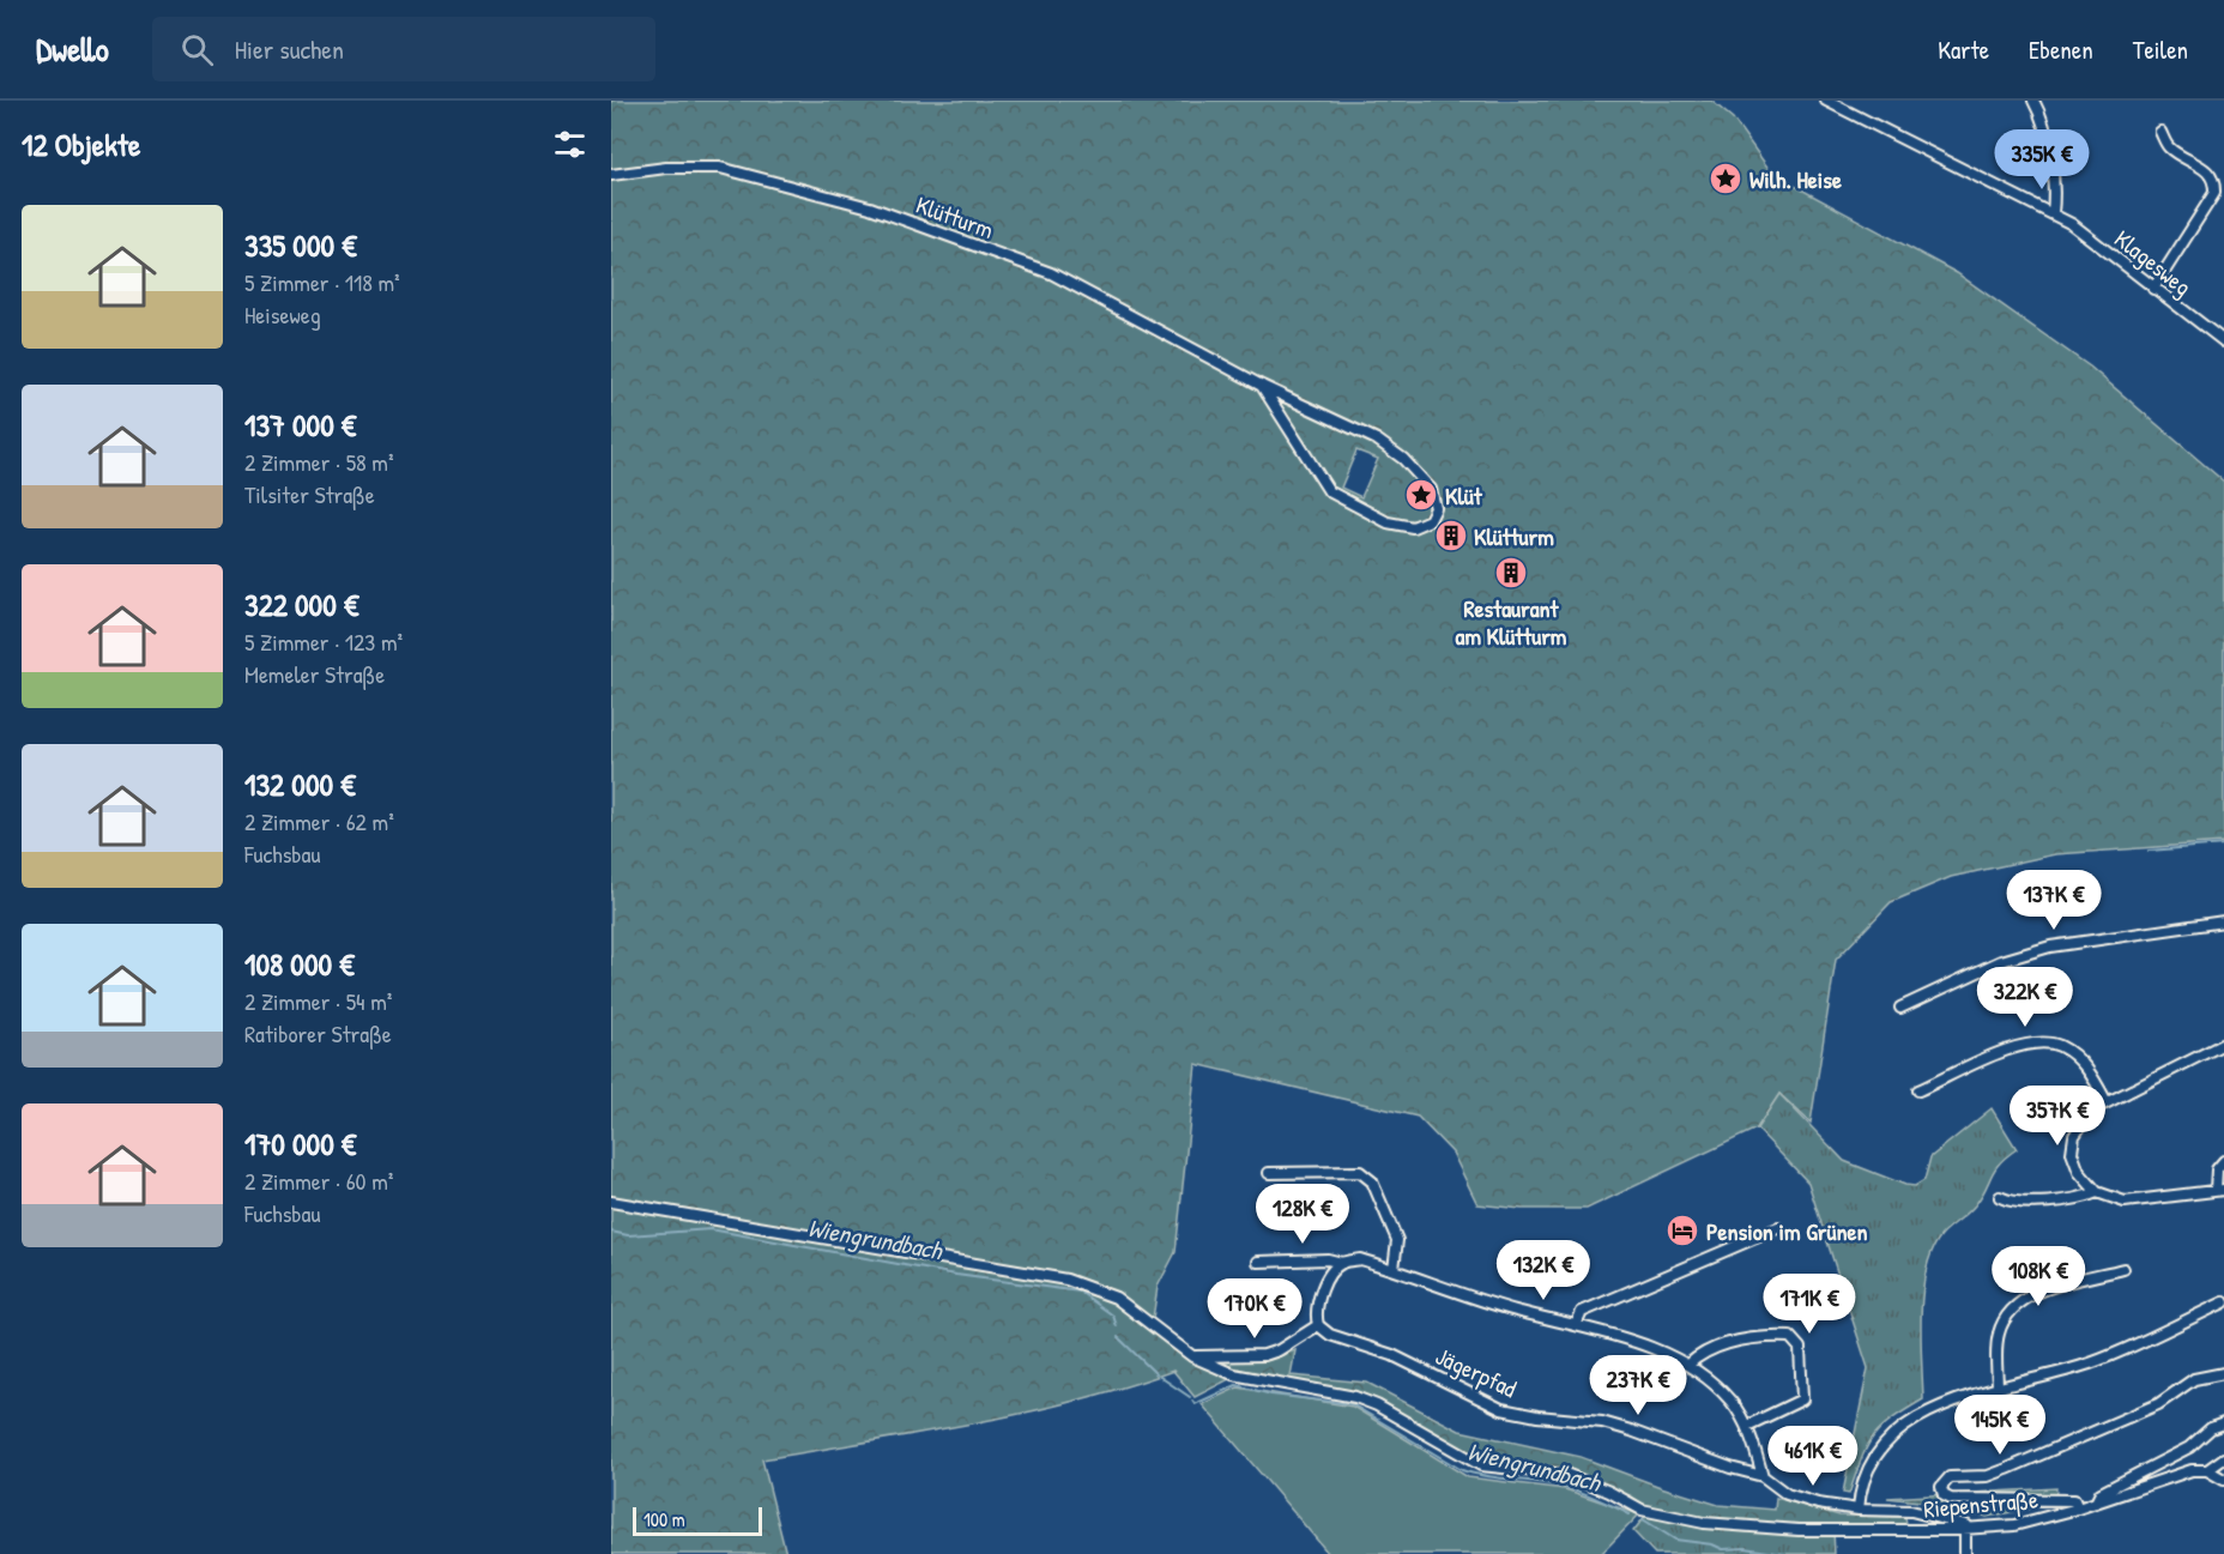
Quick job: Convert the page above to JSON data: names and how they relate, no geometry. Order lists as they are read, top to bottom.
{
  "streets": {
    "street": [
      "Klütturm",
      "Klagesweg",
      "Jägerpfad",
      "Riepenstraße"
    ]
  },
  "crossings": [
    ["Jägerpfad", "Riepenstraße"]
  ],
  "water": ["Wiengrundbach"],
  "places": {
    "place": ["Wilh. Heise", "Klüt"],
    "building": ["Klütturm", "Restaurant am Klütturm"],
    "hotel": ["Pension im Grünen"]
  },
  "scale_bar": "100 m",
  "page": {
    "header": "Dwello",
    "search": "Hier suchen",
    "nav": ["Karte", "Ebenen", "Teilen"],
    "heading": "12 Objekte",
    "price": [
      "335K €",
      "137K €",
      "322K €",
      "357K €",
      "128K €",
      "132K €",
      "108K €",
      "171K €",
      "170K €",
      "237K €",
      "145K €",
      "461K €"
    ],
    "list": [
      {
        "name": "335 000 €",
        "note": "5 Zimmer · 118 m² · Heiseweg"
      },
      {
        "name": "137 000 €",
        "note": "2 Zimmer · 58 m² · Tilsiter Straße"
      },
      {
        "name": "322 000 €",
        "note": "5 Zimmer · 123 m² · Memeler Straße"
      },
      {
        "name": "132 000 €",
        "note": "2 Zimmer · 62 m² · Fuchsbau"
      },
      {
        "name": "108 000 €",
        "note": "2 Zimmer · 54 m² · Ratiborer Straße"
      },
      {
        "name": "170 000 €",
        "note": "2 Zimmer · 60 m² · Fuchsbau"
      }
    ],
    "scale": "100 m"
  }
}
